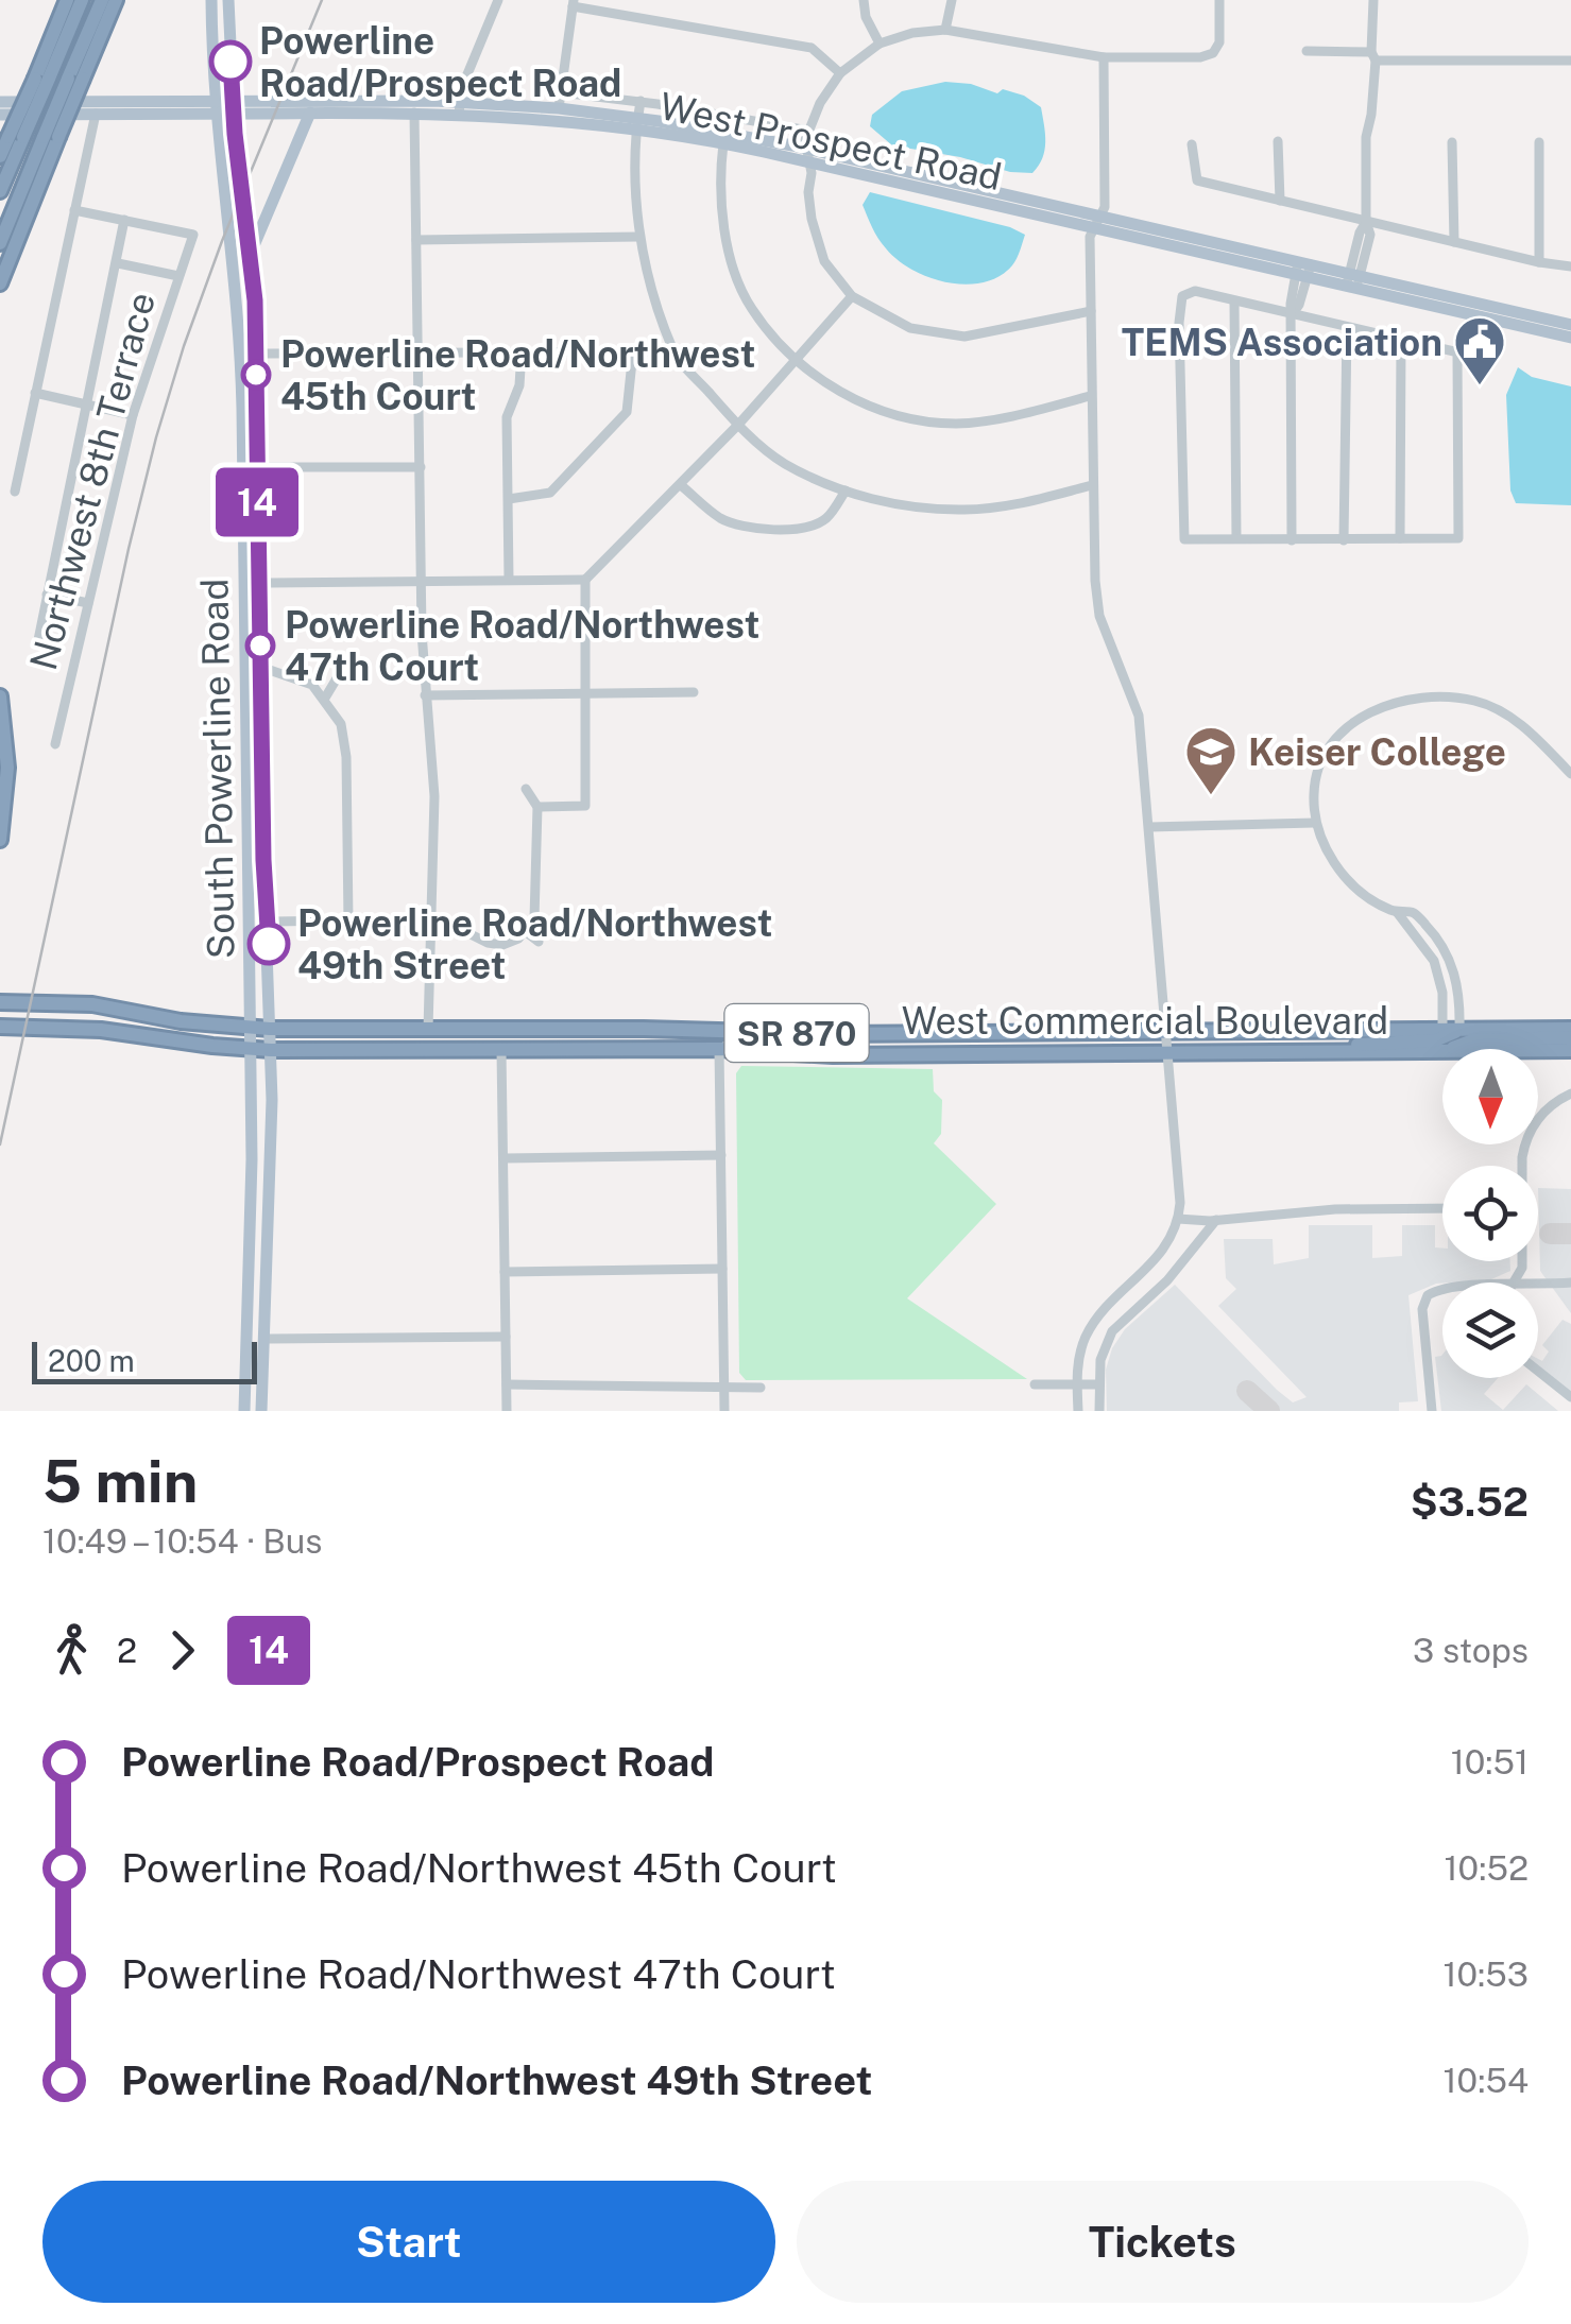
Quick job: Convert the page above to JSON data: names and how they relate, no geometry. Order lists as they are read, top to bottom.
{
  "streets": {
    "highway": ["West Commercial Boulevard", "SR 870"],
    "main road": ["West Prospect Road", "South Powerline Road"],
    "street": ["Northwest 8th Terrace"]
  },
  "crossings": [
    ["West Prospect Road", "South Powerline Road"],
    ["South Powerline Road", "West Commercial Boulevard"]
  ],
  "places": {
    "other": [
      "Powerline Road/Prospect Road",
      "Powerline Road/Northwest 45th Court",
      "Powerline Road/Northwest 47th Court",
      "Powerline Road/Northwest 49th Street"
    ],
    "public building": ["TEMS Association"],
    "school or university": ["Keiser College"]
  },
  "lines": ["bus line 14"],
  "scale_bar": "200 m",
  "north": "bottom",
  "page": {
    "on_map": "14",
    "scale": "200 m",
    "heading": ["5 min", "10:49 – 10:54 · Bus", "$3.52"],
    "legs": ["2", "14", "3 stops"],
    "list": [
      {
        "name": "Powerline Road/Prospect Road",
        "value": "10:51"
      },
      {
        "name": "Powerline Road/Northwest 45th Court",
        "value": "10:52"
      },
      {
        "name": "Powerline Road/Northwest 47th Court",
        "value": "10:53"
      },
      {
        "name": "Powerline Road/Northwest 49th Street",
        "value": "10:54"
      }
    ],
    "buttons": ["Start", "Tickets"]
  }
}
